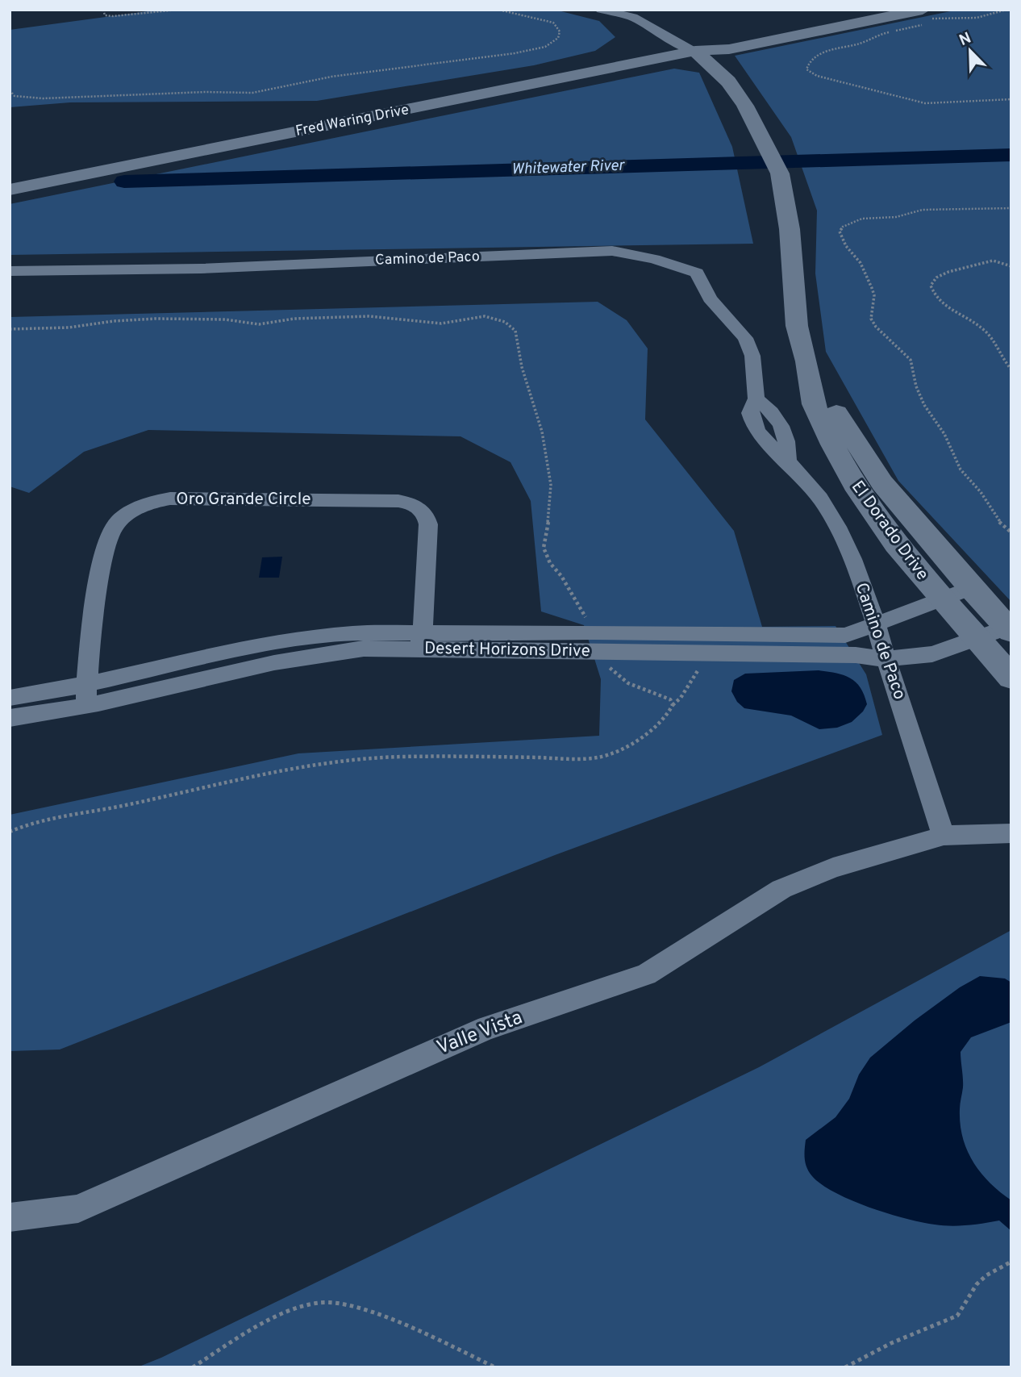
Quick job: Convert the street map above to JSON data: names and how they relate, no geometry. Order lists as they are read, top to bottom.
{
  "streets": {
    "main road": ["Fred Waring Drive", "El Dorado Drive"],
    "street": [
      "Camino de Paco",
      "Oro Grande Circle",
      "Desert Horizons Drive",
      "Valle Vista"
    ]
  },
  "crossings": [
    ["Fred Waring Drive", "El Dorado Drive"],
    ["Camino de Paco", "Desert Horizons Drive"],
    ["Camino de Paco", "Valle Vista"],
    ["Oro Grande Circle", "Desert Horizons Drive"],
    ["El Dorado Drive", "Desert Horizons Drive"]
  ],
  "water": ["Whitewater River"],
  "north": "top left"
}
